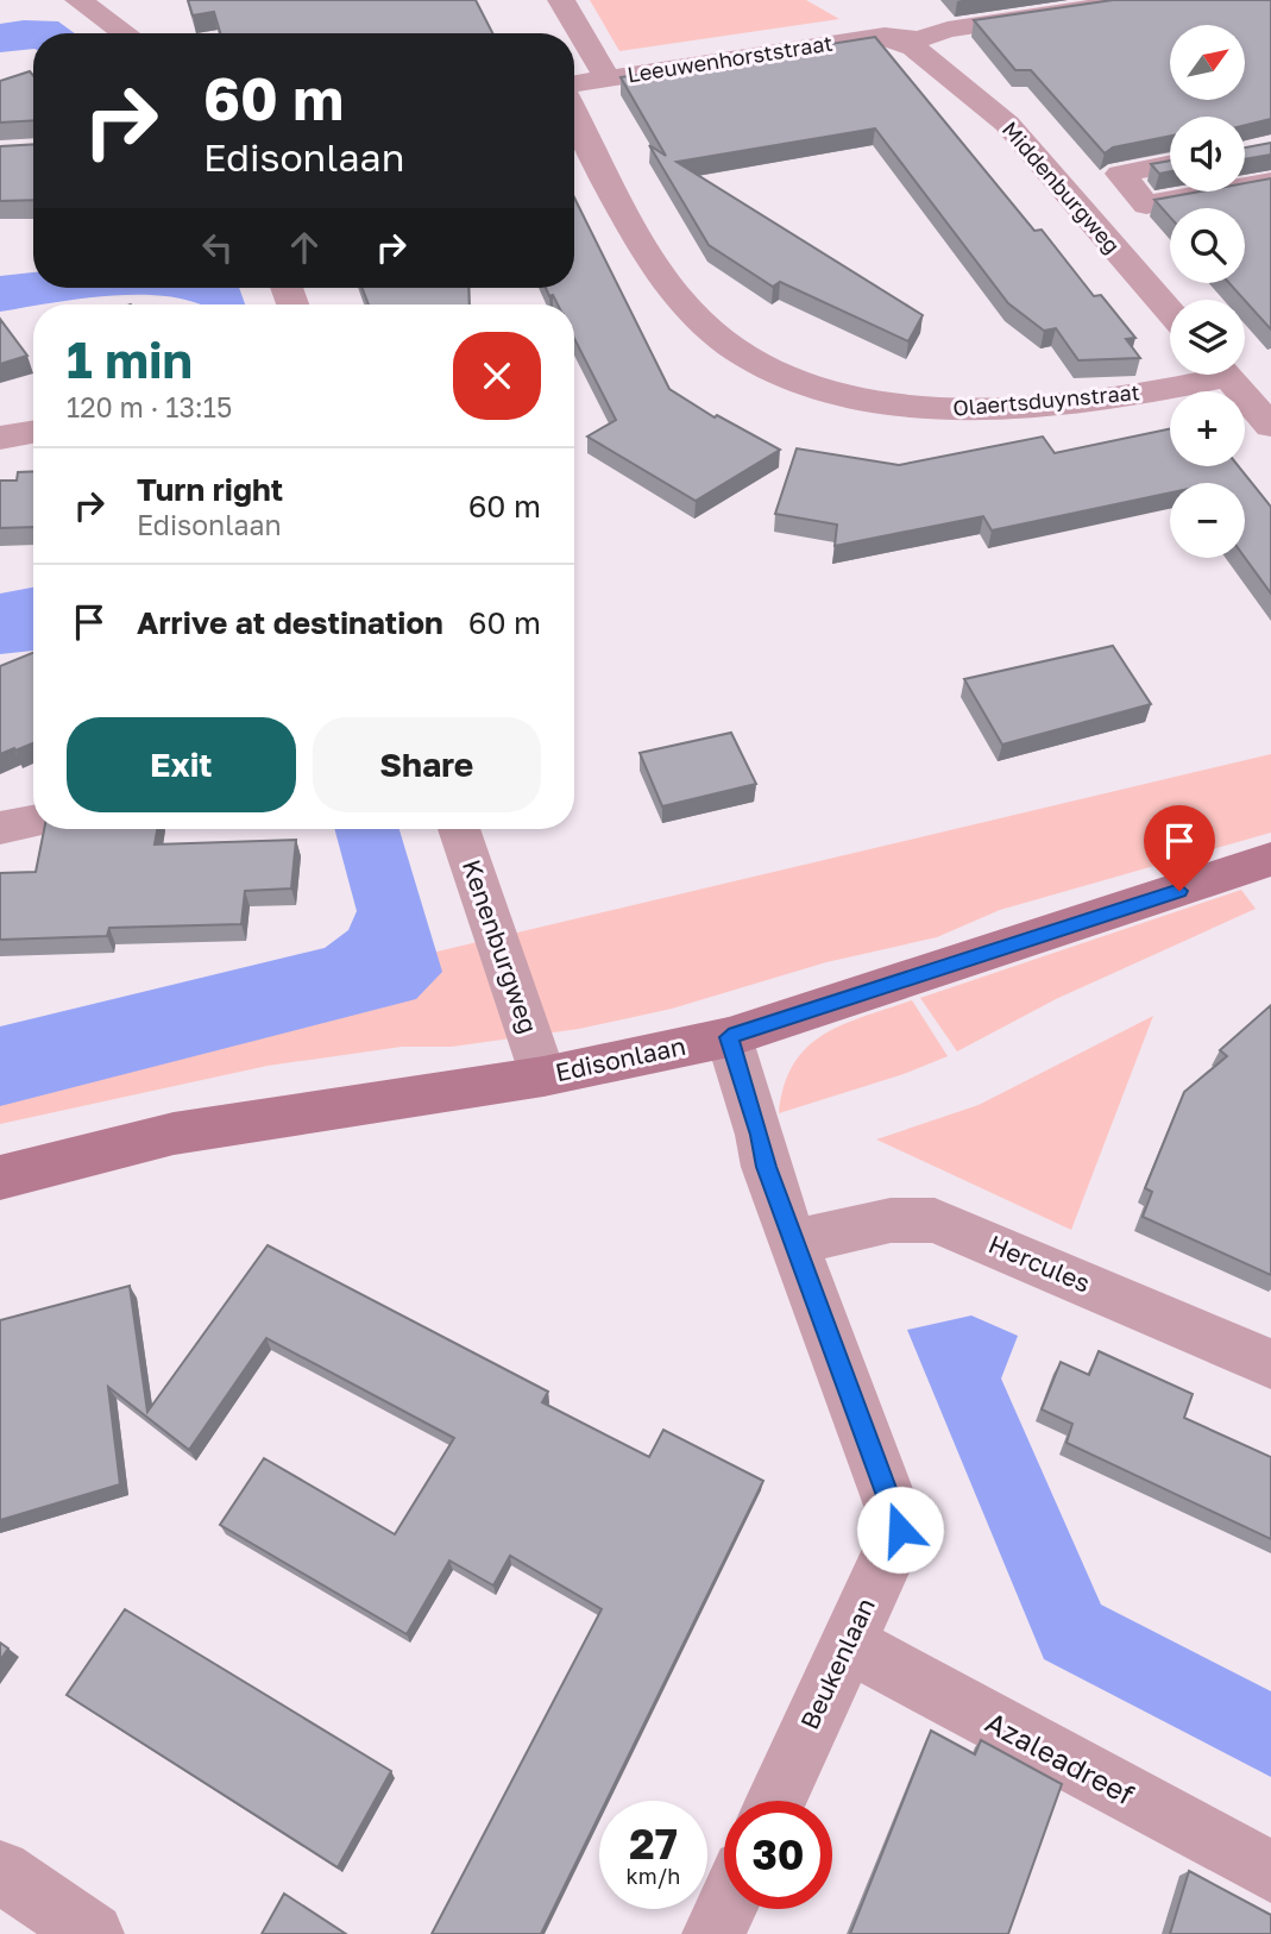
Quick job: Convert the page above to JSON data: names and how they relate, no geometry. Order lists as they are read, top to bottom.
{
  "streets": {
    "street": [
      "Leeuwenhorststraat",
      "Middenburgweg",
      "Olaertsduynstraat",
      "Kenenburgweg",
      "Edisonlaan",
      "Hercules",
      "Beukenlaan",
      "Azaleadreef"
    ]
  },
  "crossings": [
    ["Leeuwenhorststraat", "Middenburgweg"],
    ["Kenenburgweg", "Edisonlaan"],
    ["Edisonlaan", "Beukenlaan"],
    ["Hercules", "Beukenlaan"],
    ["Beukenlaan", "Azaleadreef"]
  ],
  "north": "top right",
  "page": {
    "map_buttons": ["+", "−"],
    "turn": ["60 m", "Edisonlaan"],
    "heading": ["1 min", "120 m · 13:15"],
    "list": [
      {
        "name": "Turn right",
        "note": "Edisonlaan",
        "value": "60 m"
      },
      {
        "name": "Arrive at destination",
        "value": "60 m"
      }
    ],
    "buttons": ["Exit", "Share"],
    "speed": "27 km/h",
    "limit": "30"
  }
}
